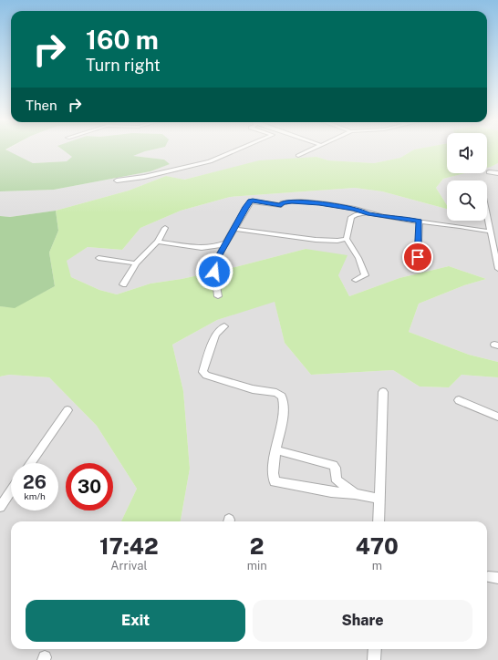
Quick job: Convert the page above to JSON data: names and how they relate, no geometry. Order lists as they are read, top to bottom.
{
  "page": {
    "turn": ["160 m", "Turn right"],
    "then": "Then",
    "speed": "26 km/h",
    "limit": "30",
    "eta": [
      "17:42",
      "Arrival",
      "2",
      "min",
      "470",
      "m"
    ],
    "buttons": ["Exit", "Share"]
  }
}
